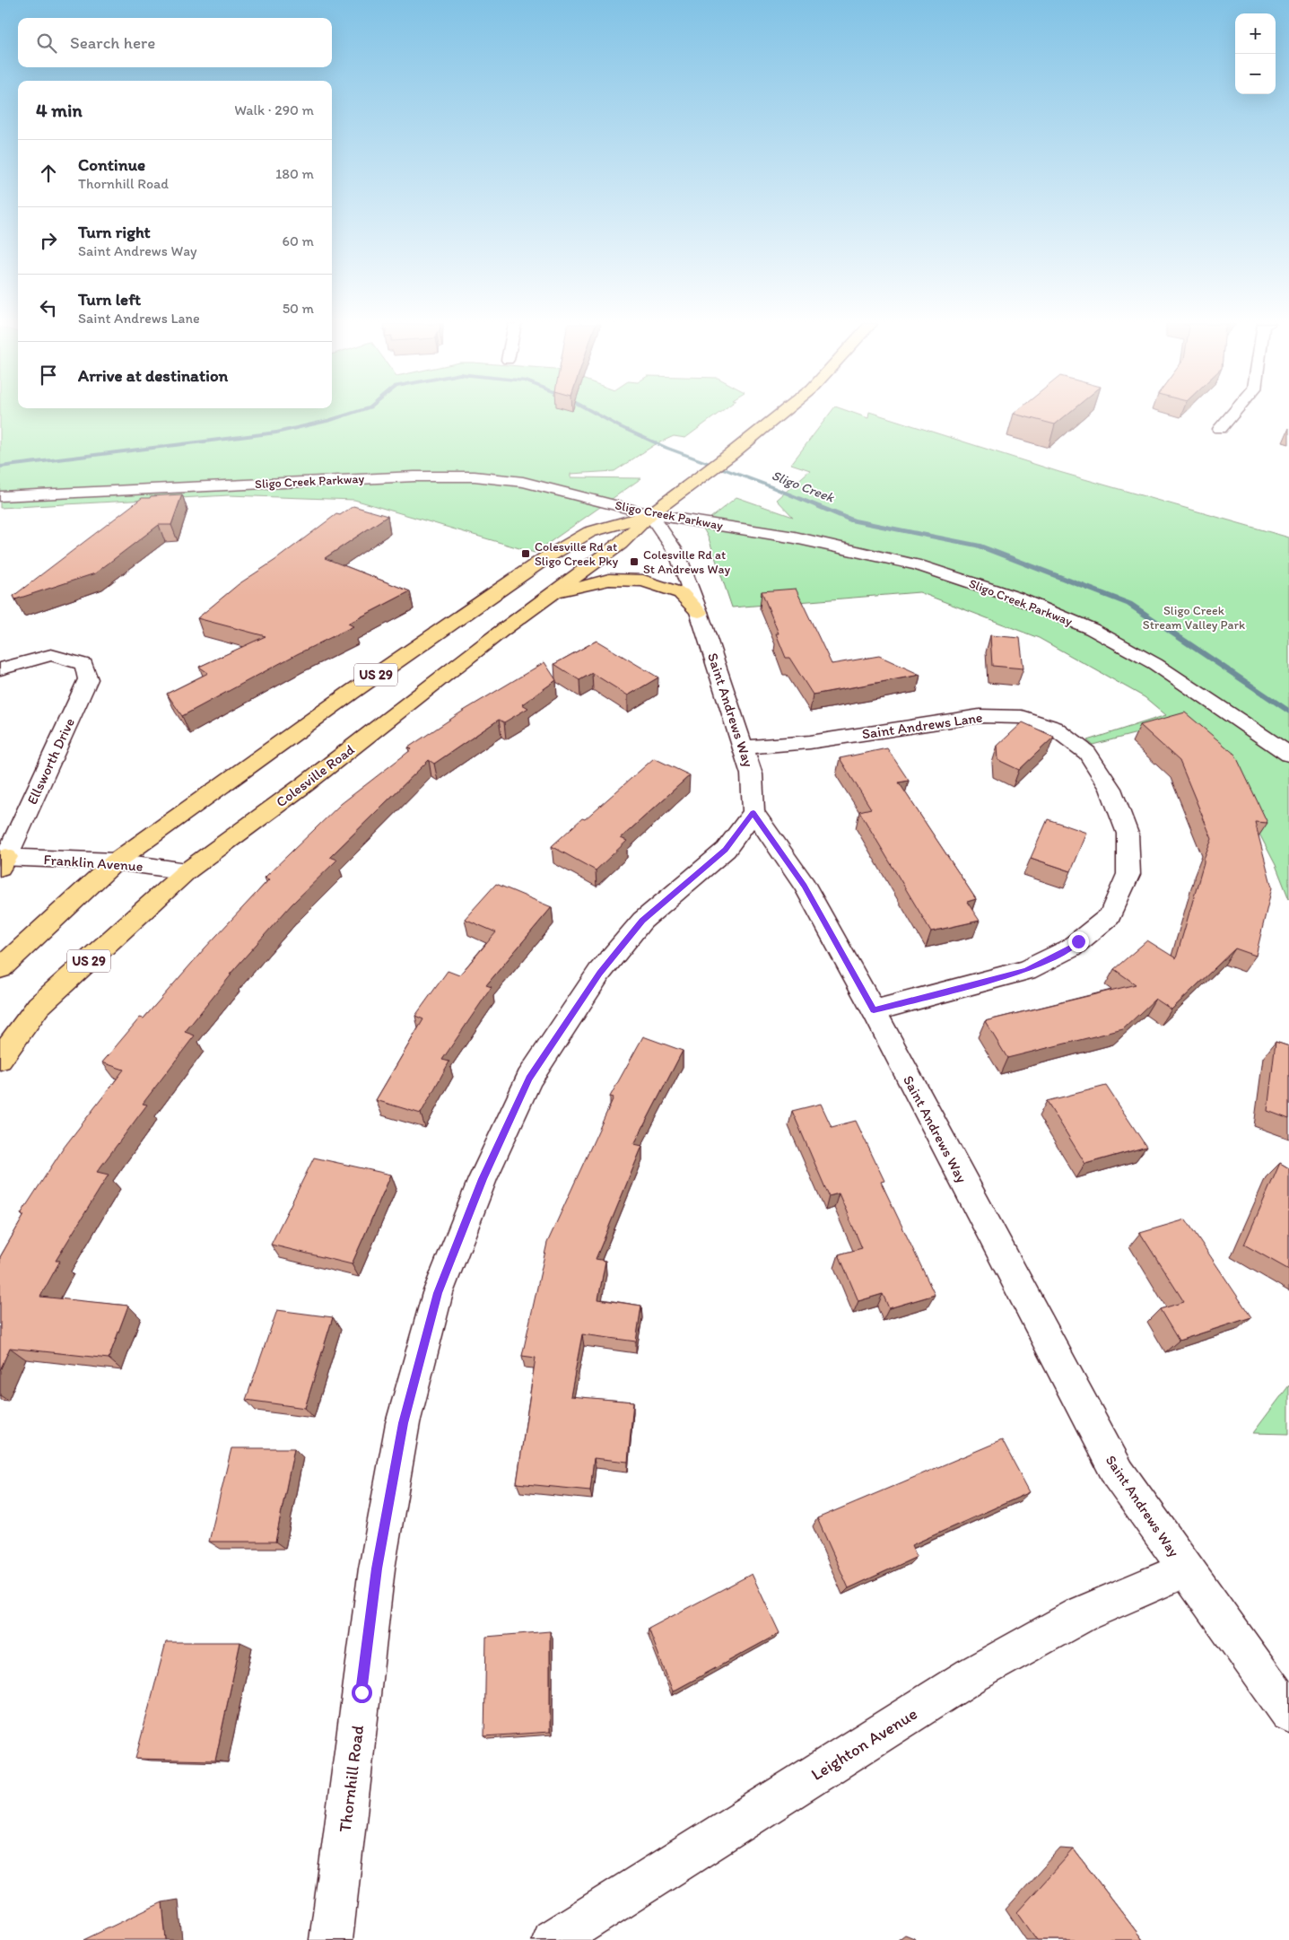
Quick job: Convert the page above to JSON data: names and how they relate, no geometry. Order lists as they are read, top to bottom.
{
  "streets": {
    "highway": ["US 29", "Colesville Road"],
    "street": [
      "Sligo Creek Parkway",
      "Saint Andrews Way",
      "Saint Andrews Lane",
      "Ellsworth Drive",
      "Franklin Avenue",
      "Leighton Avenue",
      "Thornhill Road"
    ]
  },
  "crossings": [
    ["Sligo Creek Parkway", "Saint Andrews Way"],
    ["Sligo Creek Parkway", "Colesville Road"],
    ["Saint Andrews Way", "Saint Andrews Lane"],
    ["Saint Andrews Way", "Colesville Road"],
    ["Saint Andrews Way", "Leighton Avenue"],
    ["Saint Andrews Way", "Thornhill Road"],
    ["Ellsworth Drive", "Franklin Avenue"],
    ["Colesville Road", "Franklin Avenue"]
  ],
  "water": ["Sligo Creek"],
  "parks": ["Sligo Creek Stream Valley Park"],
  "places": {
    "transit": ["Colesville Rd at Sligo Creek Pky", "Colesville Rd at St Andrews Way"]
  },
  "page": {
    "map_buttons": ["+", "−"],
    "search": "Search here",
    "heading": ["4 min", "Walk · 290 m"],
    "list": [
      ["Continue", "Thornhill Road", "180 m"],
      ["Turn right", "Saint Andrews Way", "60 m"],
      ["Turn left", "Saint Andrews Lane", "50 m"],
      "Arrive at destination"
    ]
  }
}
